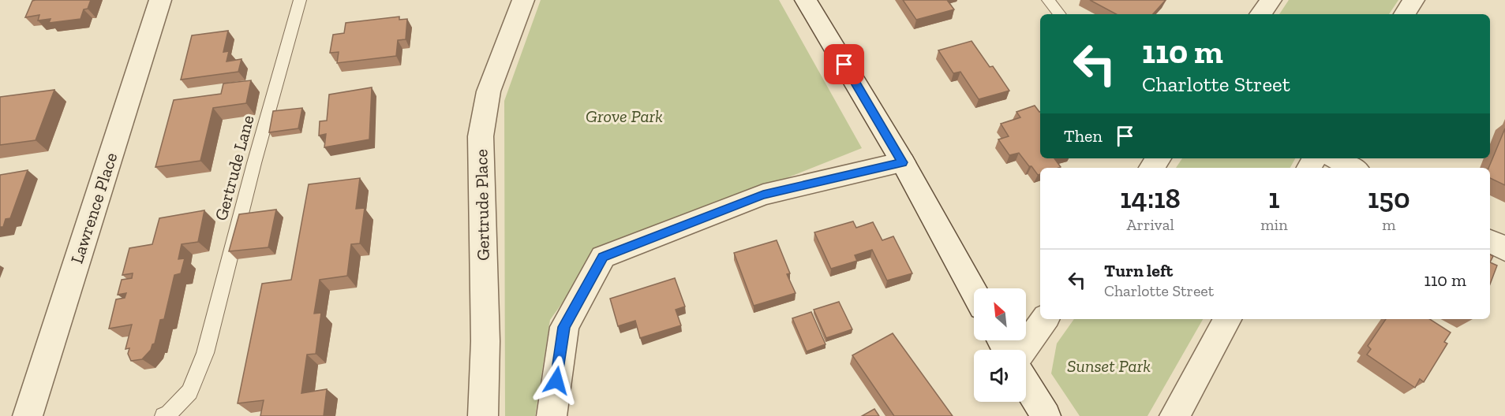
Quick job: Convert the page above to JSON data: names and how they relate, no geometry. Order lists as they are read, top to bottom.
{
  "streets": {
    "street": ["Gertrude Place", "Lawrence Place"],
    "lane": ["Gertrude Lane"]
  },
  "parks": ["Grove Park", "Sunset Park"],
  "north": "top left",
  "page": {
    "turn": ["110 m", "Charlotte Street"],
    "then": "Then",
    "eta": [
      "14:18",
      "Arrival",
      "1",
      "min",
      "150",
      "m"
    ],
    "list": [
      {
        "name": "Turn left",
        "note": "Charlotte Street",
        "value": "110 m"
      }
    ]
  }
}
